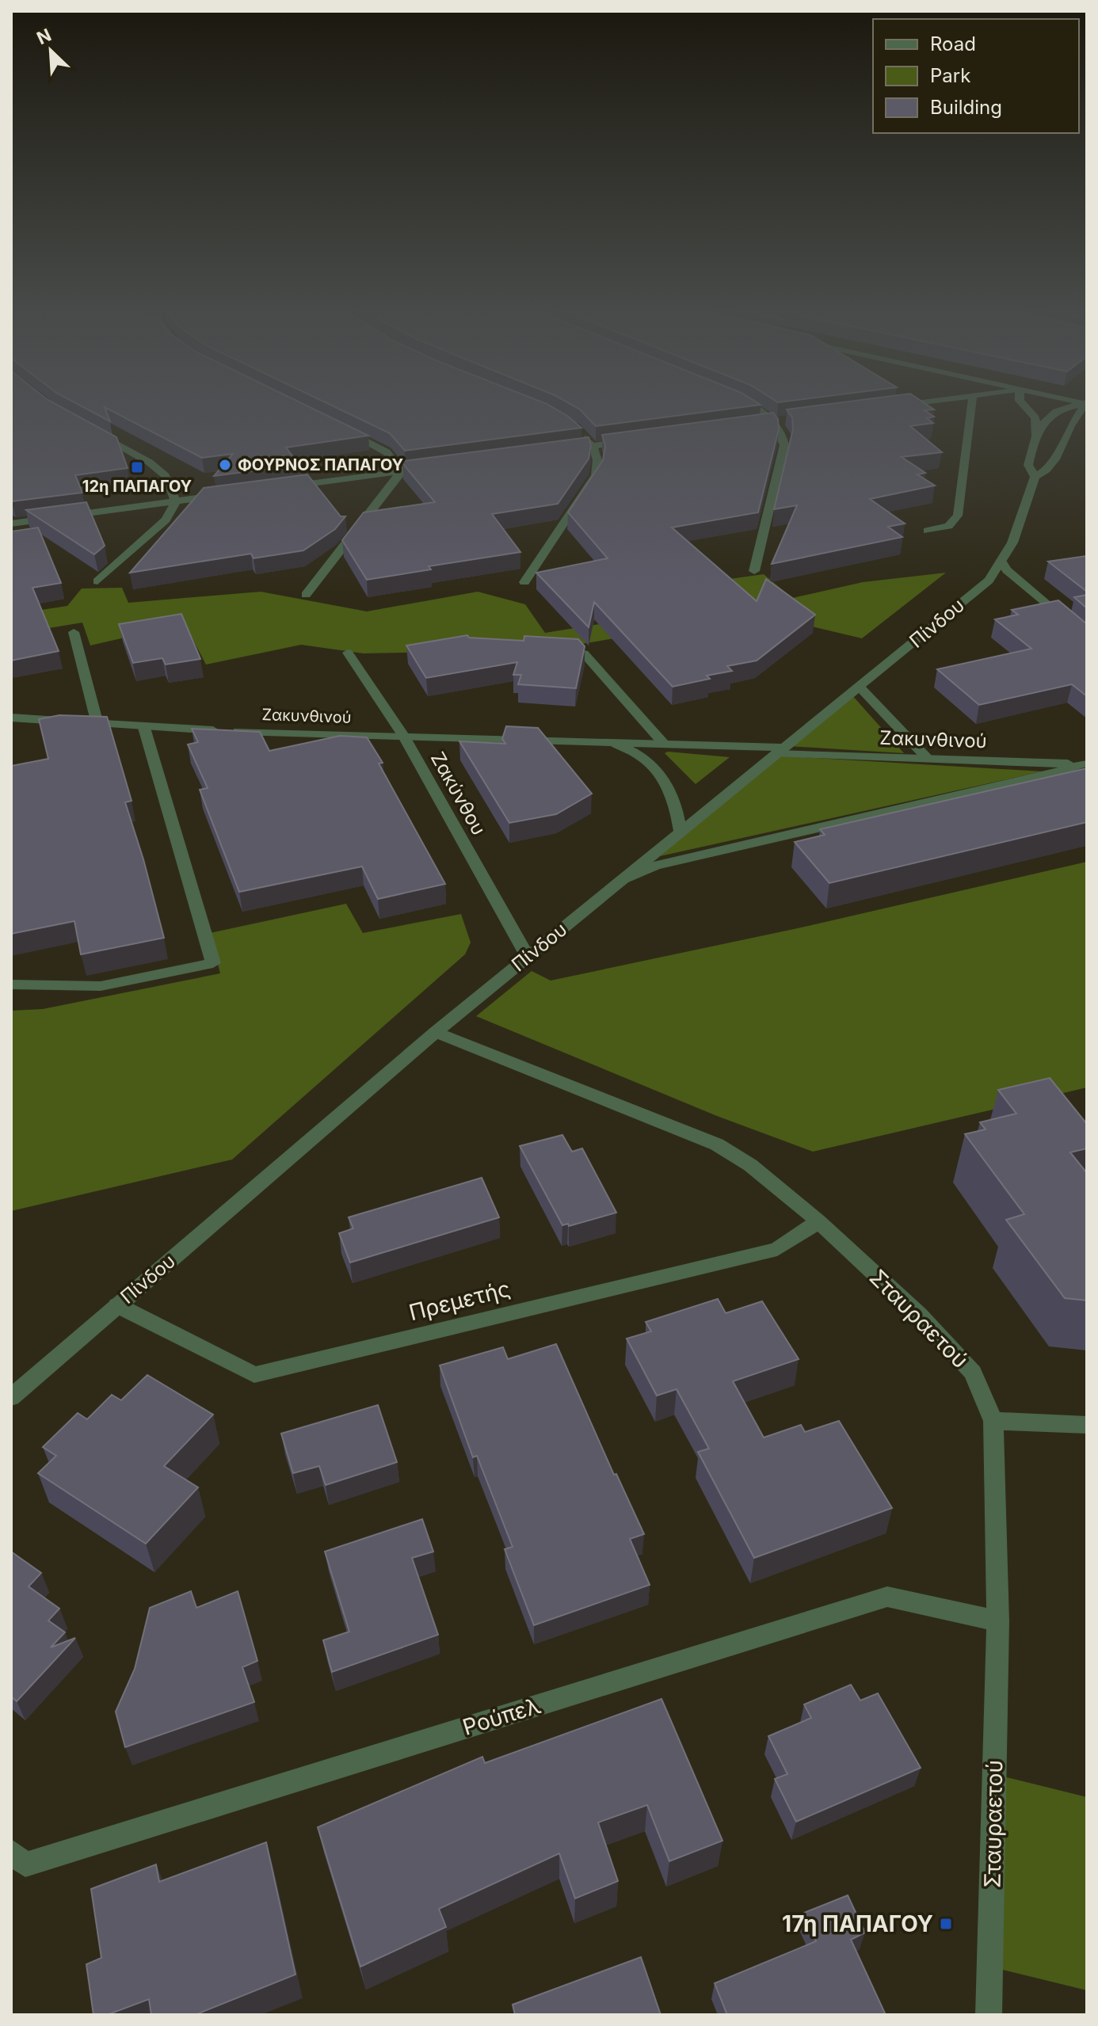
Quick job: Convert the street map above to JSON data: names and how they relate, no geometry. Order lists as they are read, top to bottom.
{
  "streets": {
    "street": [
      "Πίνδου",
      "Ζακυνθινού",
      "Ζακύνθου",
      "Πρεμετής",
      "Σταυραετού",
      "Ρούπελ"
    ]
  },
  "crossings": [
    ["Πίνδου", "Ζακυνθινού"],
    ["Πίνδου", "Ζακύνθου"],
    ["Πίνδου", "Πρεμετής"],
    ["Πίνδου", "Σταυραετού"],
    ["Ζακυνθινού", "Ζακύνθου"],
    ["Πρεμετής", "Σταυραετού"],
    ["Σταυραετού", "Ρούπελ"]
  ],
  "places": {
    "other": ["ΦΟΥΡΝΟΣ ΠΑΠΑΓΟΥ"],
    "transit": ["12η ΠΑΠΑΓΟΥ", "17η ΠΑΠΑΓΟΥ"]
  },
  "legend": ["Road", "Park", "Building"],
  "north": "top left"
}
